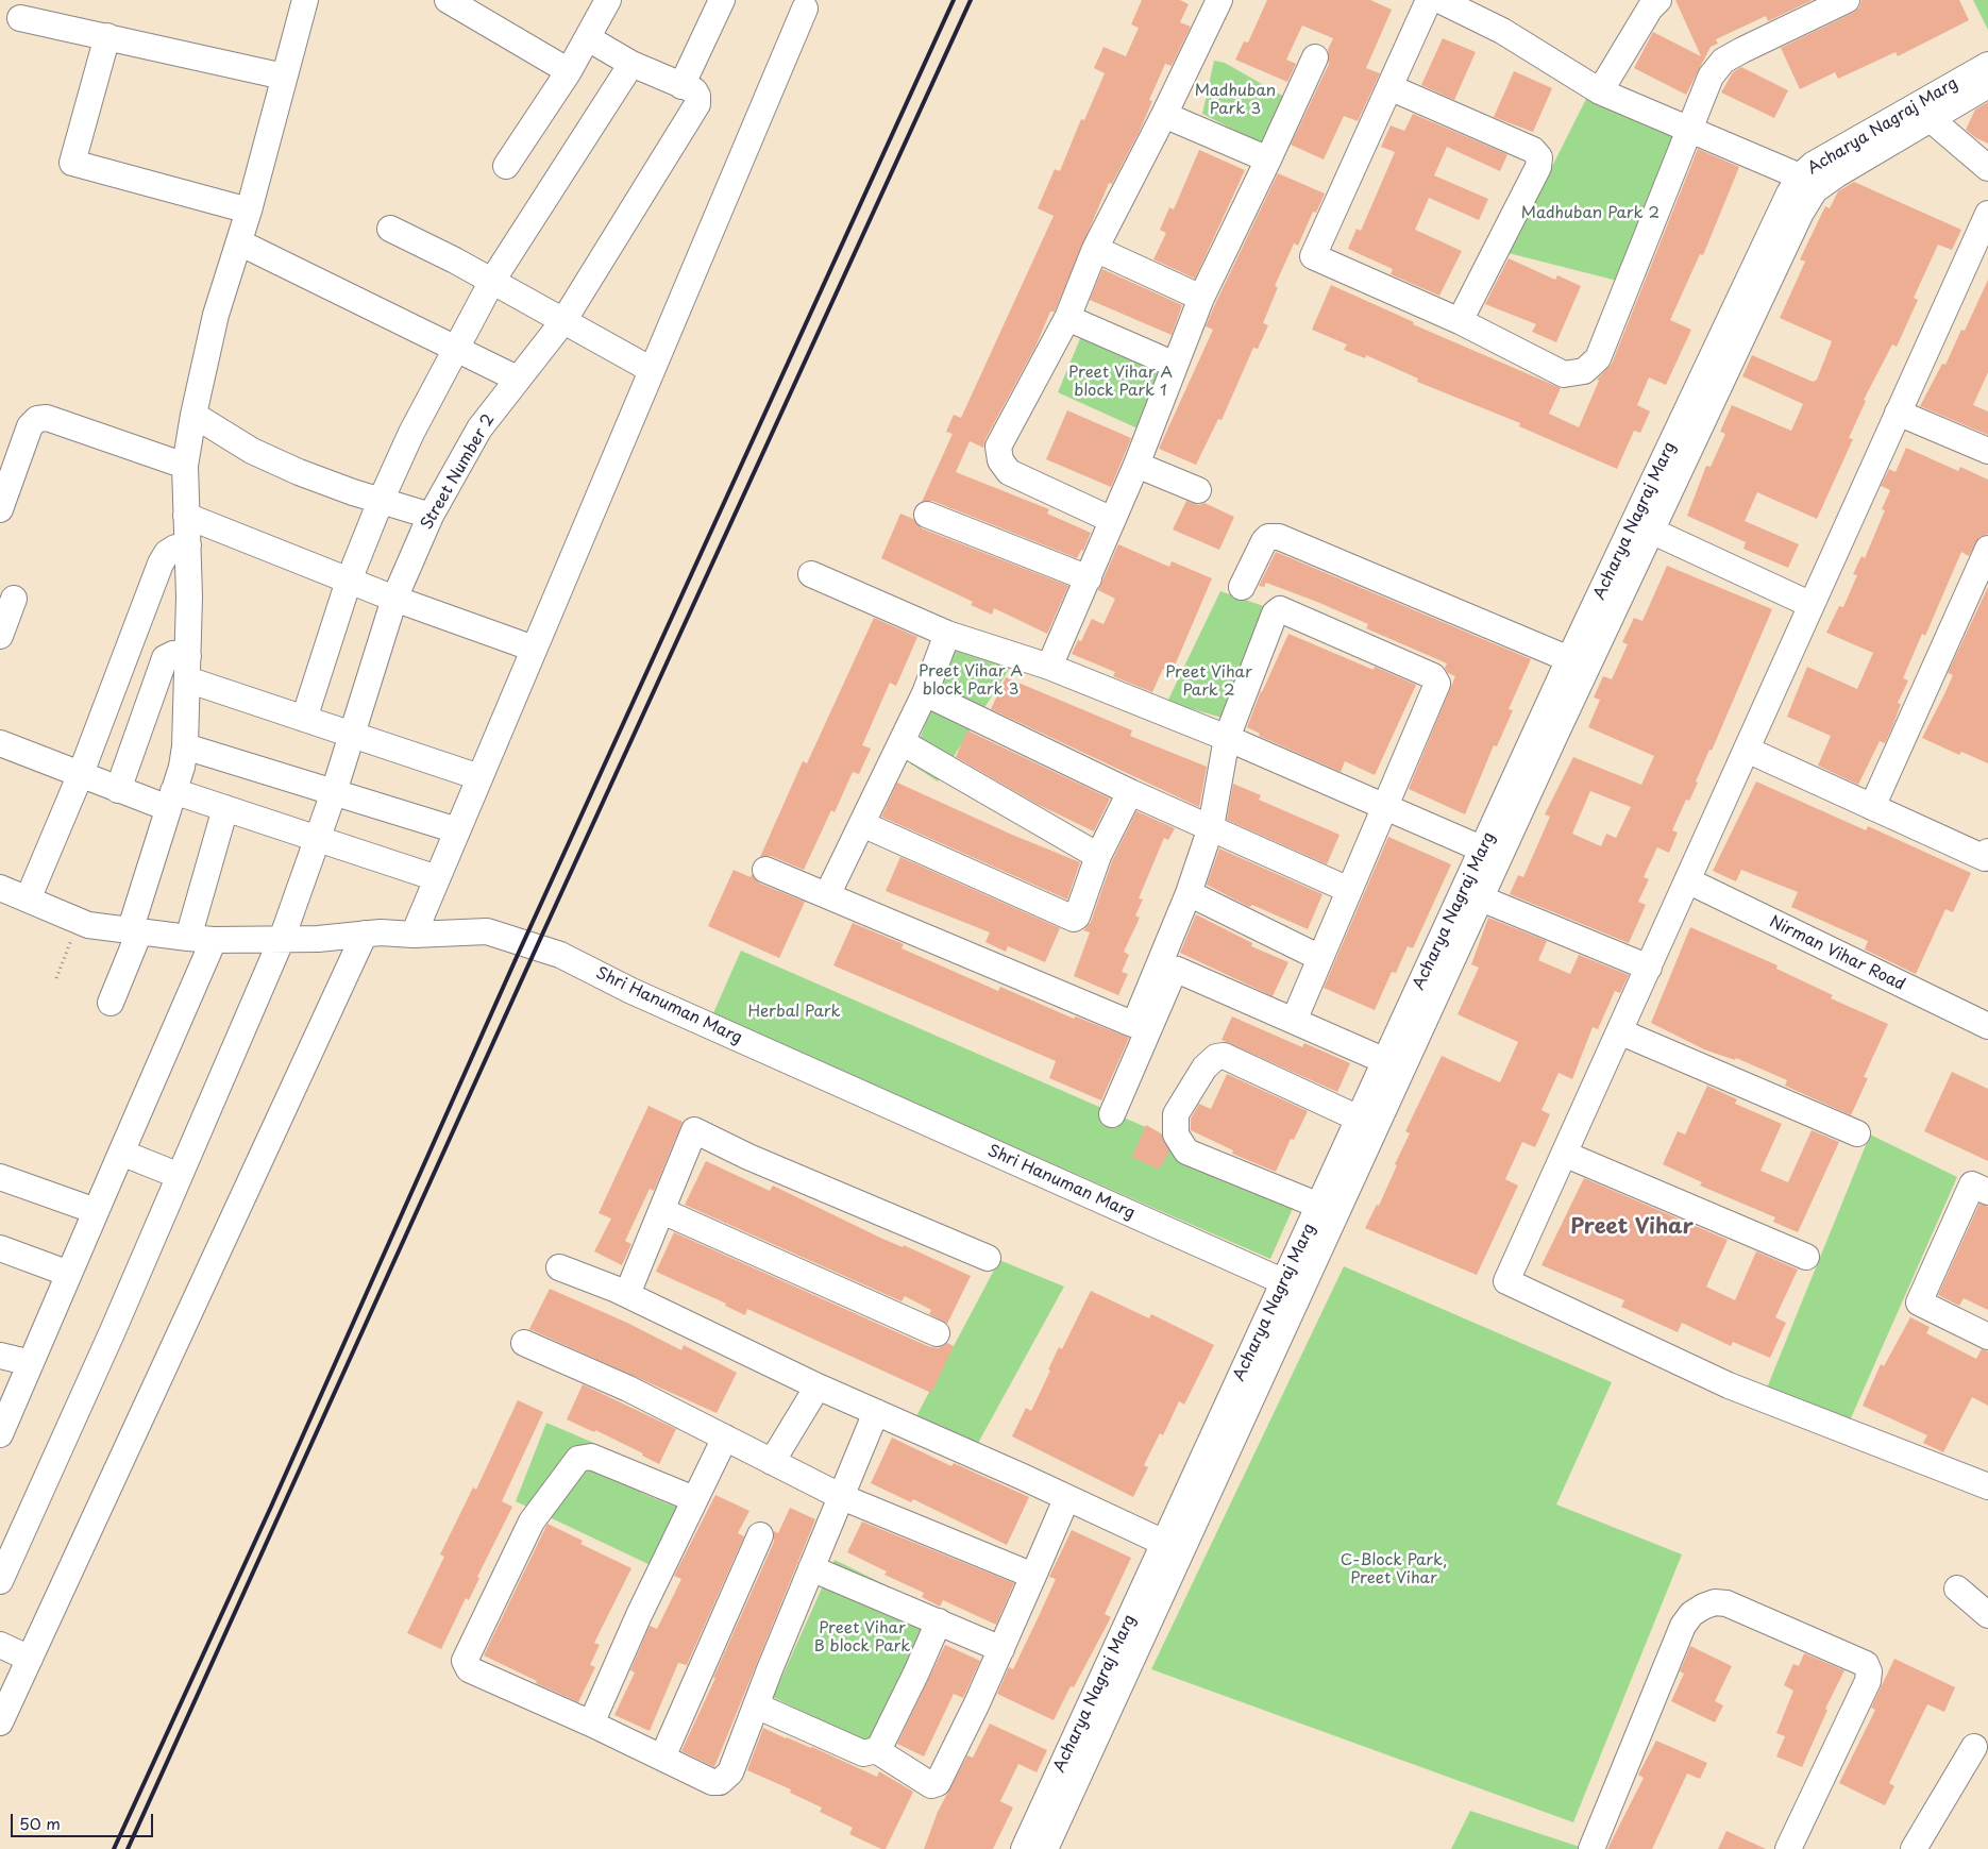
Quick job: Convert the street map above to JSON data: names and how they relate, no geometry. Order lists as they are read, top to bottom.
{
  "streets": {
    "street": [
      "Acharya Nagraj Marg",
      "Street Number 2",
      "Nirman Vihar Road",
      "Shri Hanuman Marg"
    ]
  },
  "crossings": [
    ["Acharya Nagraj Marg", "Shri Hanuman Marg"],
    ["Street Number 2", "Shri Hanuman Marg"]
  ],
  "districts": ["Preet Vihar"],
  "parks": [
    "Madhuban Park 3",
    "Madhuban Park 2",
    "Preet Vihar A block Park 1",
    "Preet Vihar A block Park 3",
    "Preet Vihar Park 2",
    "Herbal Park",
    "C-Block Park, Preet Vihar",
    "Preet Vihar B block Park"
  ],
  "scale_bar": "50 m"
}
